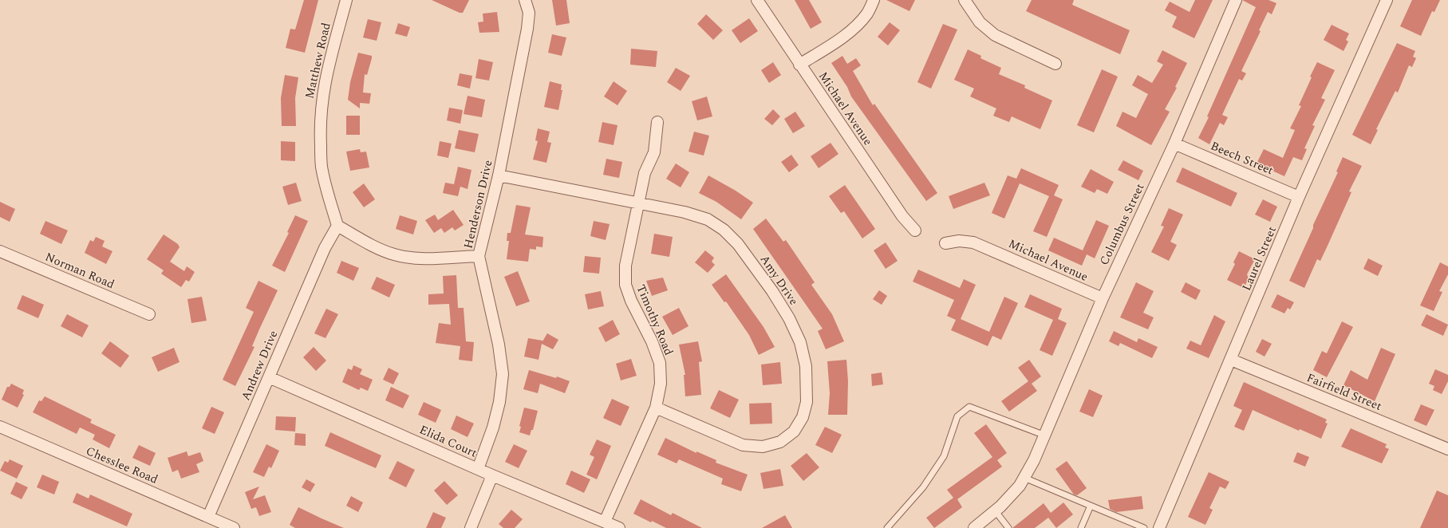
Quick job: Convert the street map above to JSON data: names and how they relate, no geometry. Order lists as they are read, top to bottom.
{
  "streets": {
    "street": [
      "Matthew Road",
      "Michael Avenue",
      "Beech Street",
      "Henderson Drive",
      "Columbus Street",
      "Laurel Street",
      "Norman Road",
      "Amy Drive",
      "Timothy Road",
      "Andrew Drive",
      "Fairfield Street",
      "Elida Court",
      "Chesslee Road"
    ]
  },
  "crossings": [
    ["Matthew Road", "Andrew Drive"],
    ["Michael Avenue", "Columbus Street"],
    ["Beech Street", "Columbus Street"],
    ["Beech Street", "Laurel Street"],
    ["Henderson Drive", "Amy Drive"],
    ["Henderson Drive", "Elida Court"],
    ["Laurel Street", "Fairfield Street"],
    ["Amy Drive", "Timothy Road"],
    ["Timothy Road", "Elida Court"],
    ["Andrew Drive", "Elida Court"],
    ["Andrew Drive", "Chesslee Road"]
  ]
}
